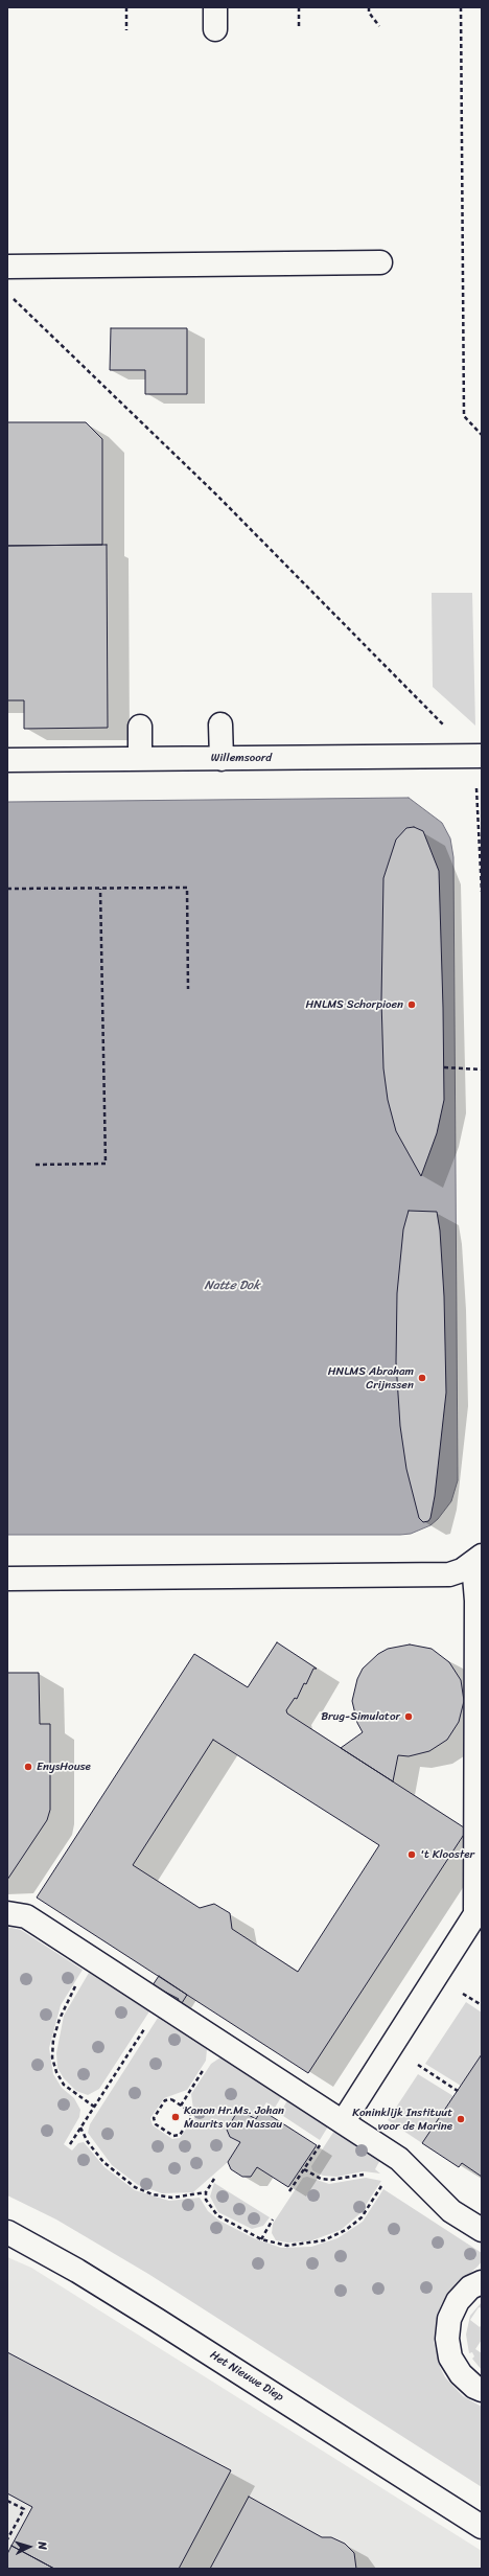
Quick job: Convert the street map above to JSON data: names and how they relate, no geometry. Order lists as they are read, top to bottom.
{
  "streets": {
    "street": ["Willemsoord", "Het Nieuwe Diep"]
  },
  "water": ["Natte Dok"],
  "places": [
    "HNLMS Schorpioen",
    "HNLMS Abraham Crijnssen",
    "Brug-Simulator",
    "EnysHouse",
    "'t Klooster",
    "Kanon Hr.Ms. Johan Maurits van Nassau",
    "Koninklijk Instituut voor de Marine"
  ],
  "north": "right"
}
